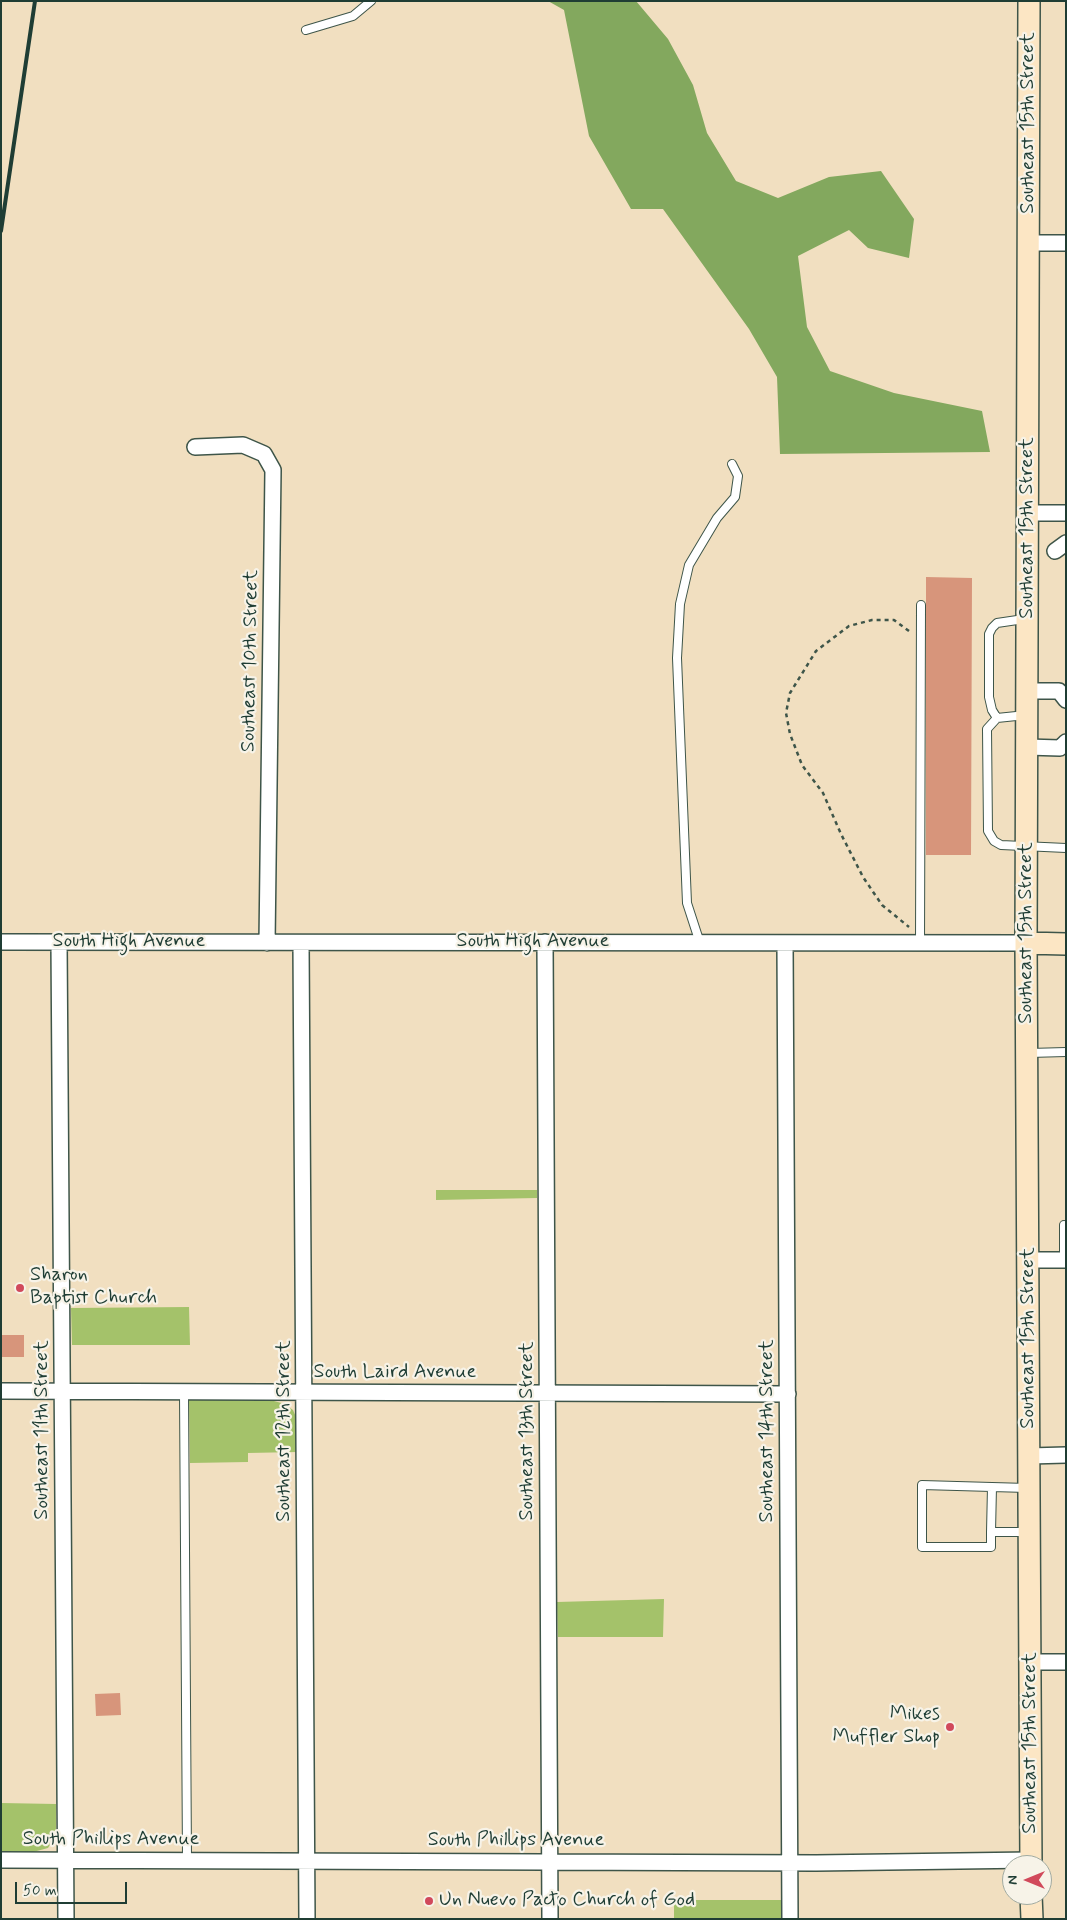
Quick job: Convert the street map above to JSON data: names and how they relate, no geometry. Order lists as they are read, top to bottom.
{
  "streets": {
    "main road": ["Southeast 15th Street", "South High Avenue"],
    "street": [
      "Southeast 10th Street",
      "South Laird Avenue",
      "Southeast 11th Street",
      "Southeast 12th Street",
      "Southeast 13th Street",
      "Southeast 14th Street",
      "South Phillips Avenue"
    ]
  },
  "crossings": [
    ["Southeast 15th Street", "South High Avenue"],
    ["Southeast 10th Street", "South High Avenue"],
    ["South High Avenue", "Southeast 11th Street"],
    ["South High Avenue", "Southeast 12th Street"],
    ["South High Avenue", "Southeast 13th Street"],
    ["South High Avenue", "Southeast 14th Street"],
    ["South Laird Avenue", "Southeast 11th Street"],
    ["South Laird Avenue", "Southeast 12th Street"],
    ["South Laird Avenue", "Southeast 13th Street"],
    ["South Laird Avenue", "Southeast 14th Street"],
    ["Southeast 11th Street", "South Phillips Avenue"],
    ["Southeast 12th Street", "South Phillips Avenue"],
    ["Southeast 13th Street", "South Phillips Avenue"],
    ["Southeast 14th Street", "South Phillips Avenue"]
  ],
  "places": ["Sharon Baptist Church", "Mikes Muffler Shop", "Un Nuevo Pacto Church of God"],
  "scale_bar": "50 m",
  "north": "left"
}
